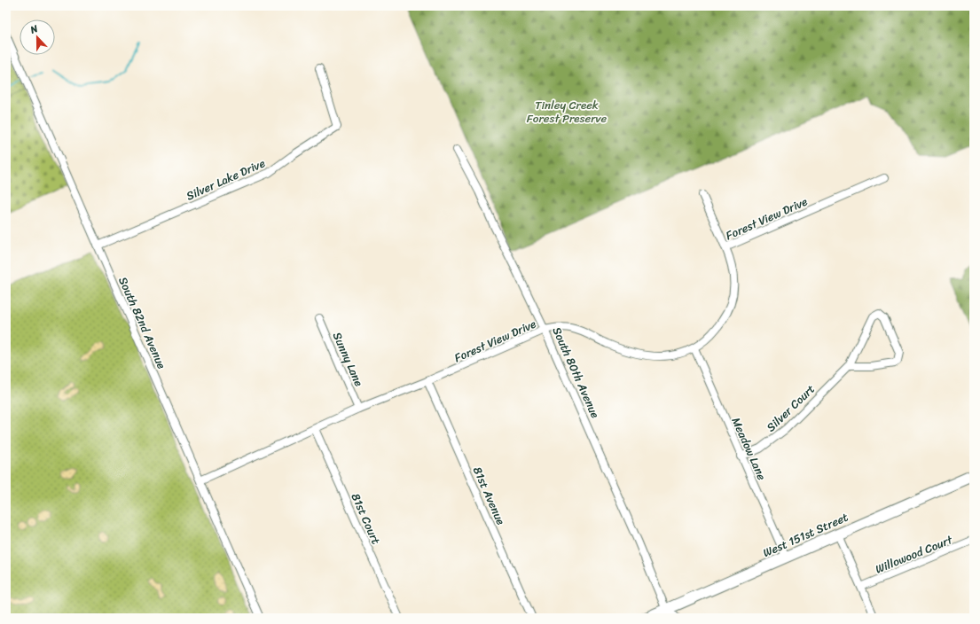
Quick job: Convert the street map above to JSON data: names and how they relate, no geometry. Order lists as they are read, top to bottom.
{
  "streets": {
    "street": [
      "Silver Lake Drive",
      "Forest View Drive",
      "South 82nd Avenue",
      "Sunny Lane",
      "South 80th Avenue",
      "Silver Court",
      "Meadow Lane",
      "81st Avenue",
      "81st Court",
      "West 151st Street",
      "Willowood Court"
    ]
  },
  "crossings": [
    ["Silver Lake Drive", "South 82nd Avenue"],
    ["Forest View Drive", "South 82nd Avenue"],
    ["Forest View Drive", "Sunny Lane"],
    ["Forest View Drive", "South 80th Avenue"],
    ["Forest View Drive", "Meadow Lane"],
    ["Forest View Drive", "81st Avenue"],
    ["Forest View Drive", "81st Court"],
    ["South 80th Avenue", "West 151st Street"],
    ["Silver Court", "Meadow Lane"],
    ["Meadow Lane", "West 151st Street"]
  ],
  "parks": ["Tinley Creek Forest Preserve"],
  "north": "top"
}
